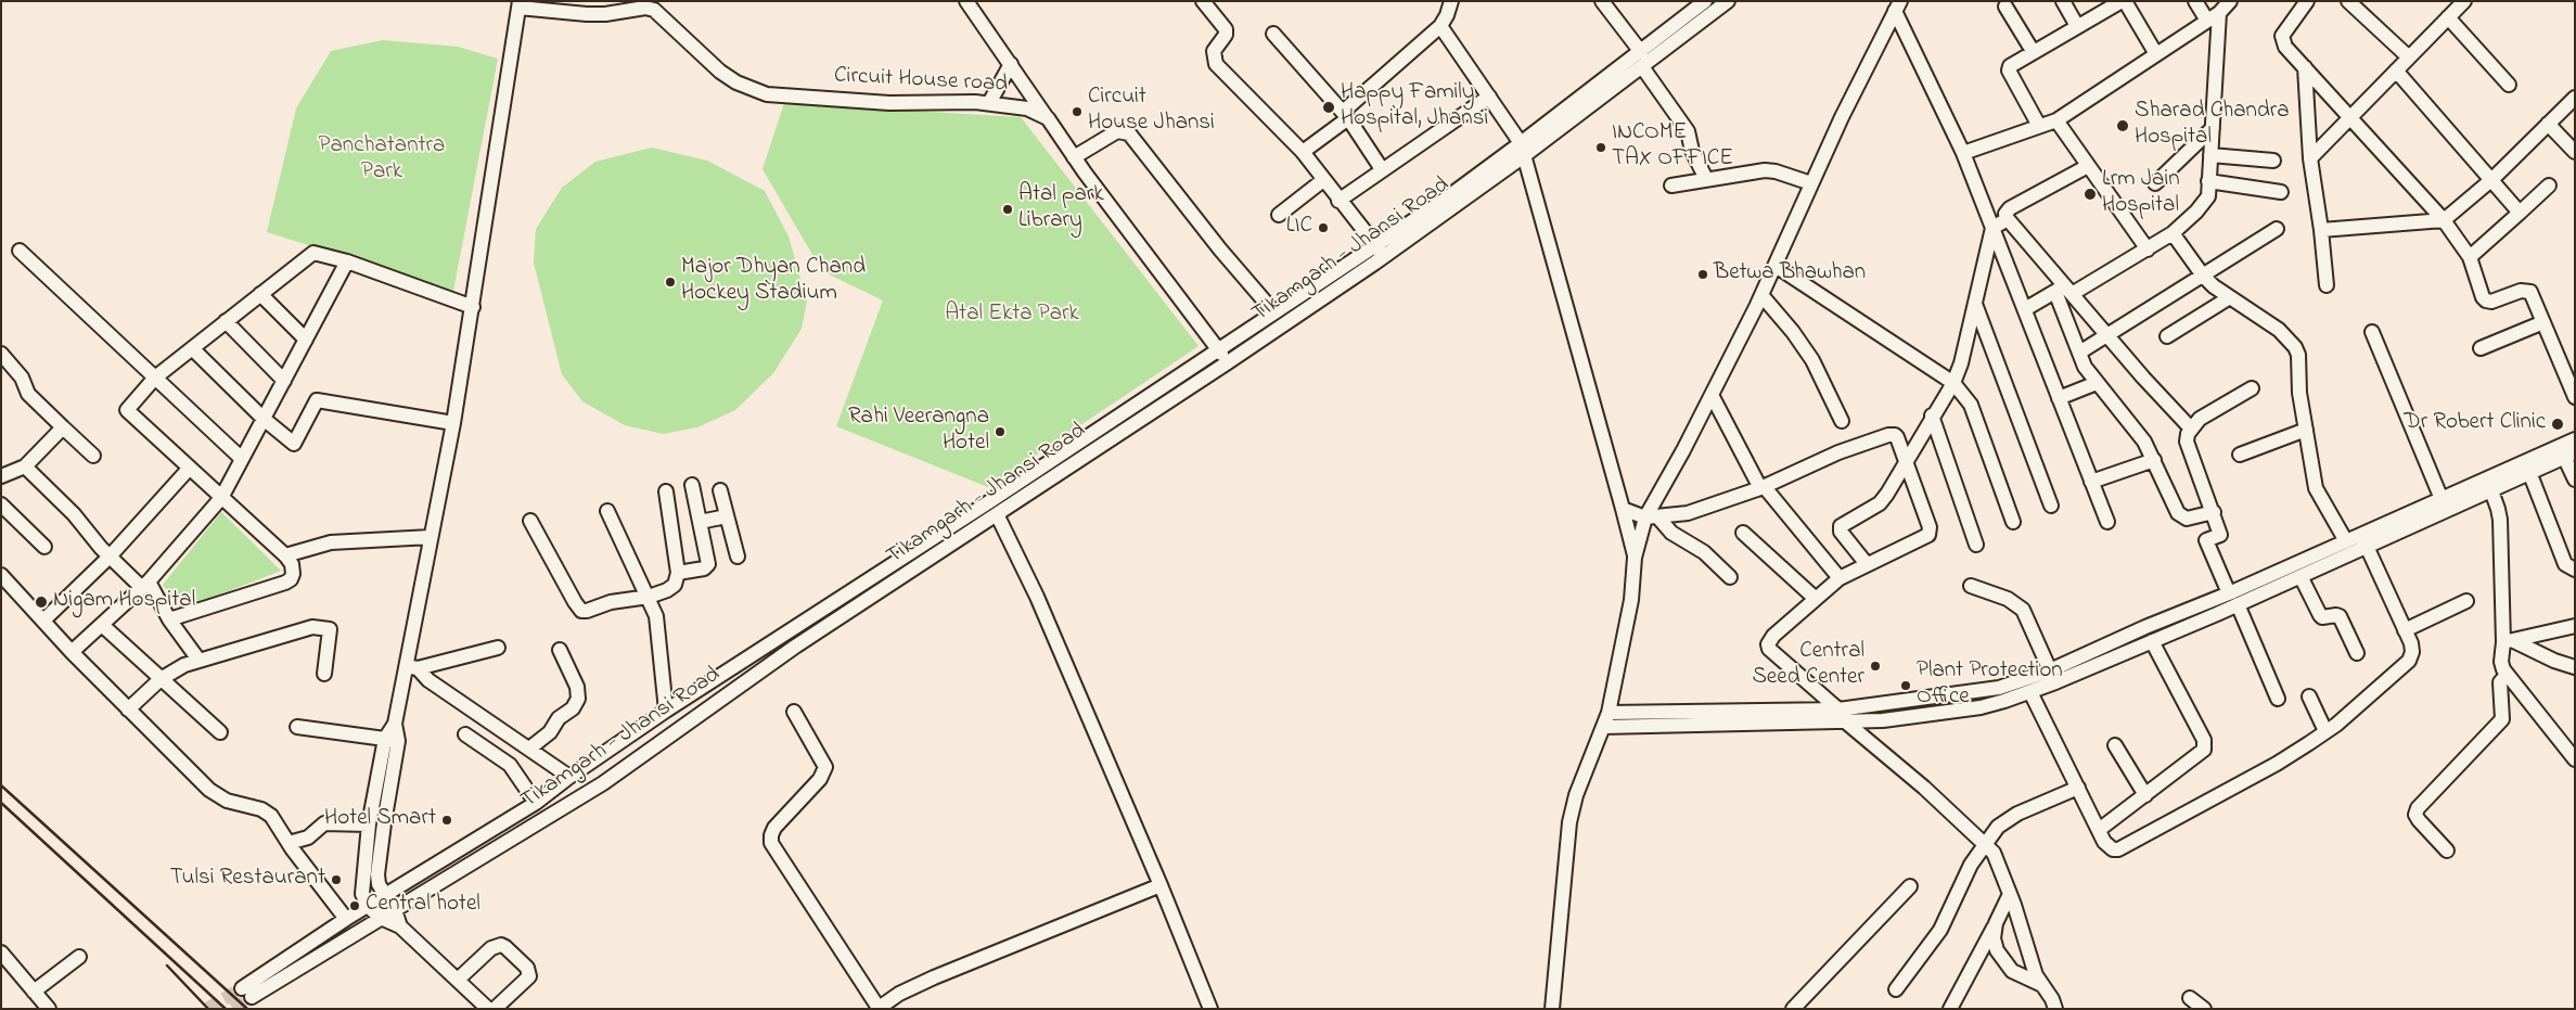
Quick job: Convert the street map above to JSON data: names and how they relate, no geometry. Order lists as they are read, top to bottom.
{
  "streets": {
    "street": ["Circuit House road", "Tikamgarh - Jhansi Road"]
  },
  "parks": ["Panchatantra Park", "Atal Ekta Park"],
  "places": [
    "Happy Family Hospital, Jhansi",
    "Circuit House Jhansi",
    "Sharad Chandra Hospital",
    "INCOME TAX OFFICE",
    "Lrm Jain Hospital",
    "Atal park Library",
    "LIC",
    "Betwa Bhawhan",
    "Major Dhyan Chand Hockey Stadium",
    "Dr Robert Clinic",
    "Rahi Veerangna Hotel",
    "Nigam Hospital",
    "Central Seed Center",
    "Plant Protection Office",
    "Hotel Smart",
    "Tulsi Restaurant",
    "Central hotel"
  ]
}
